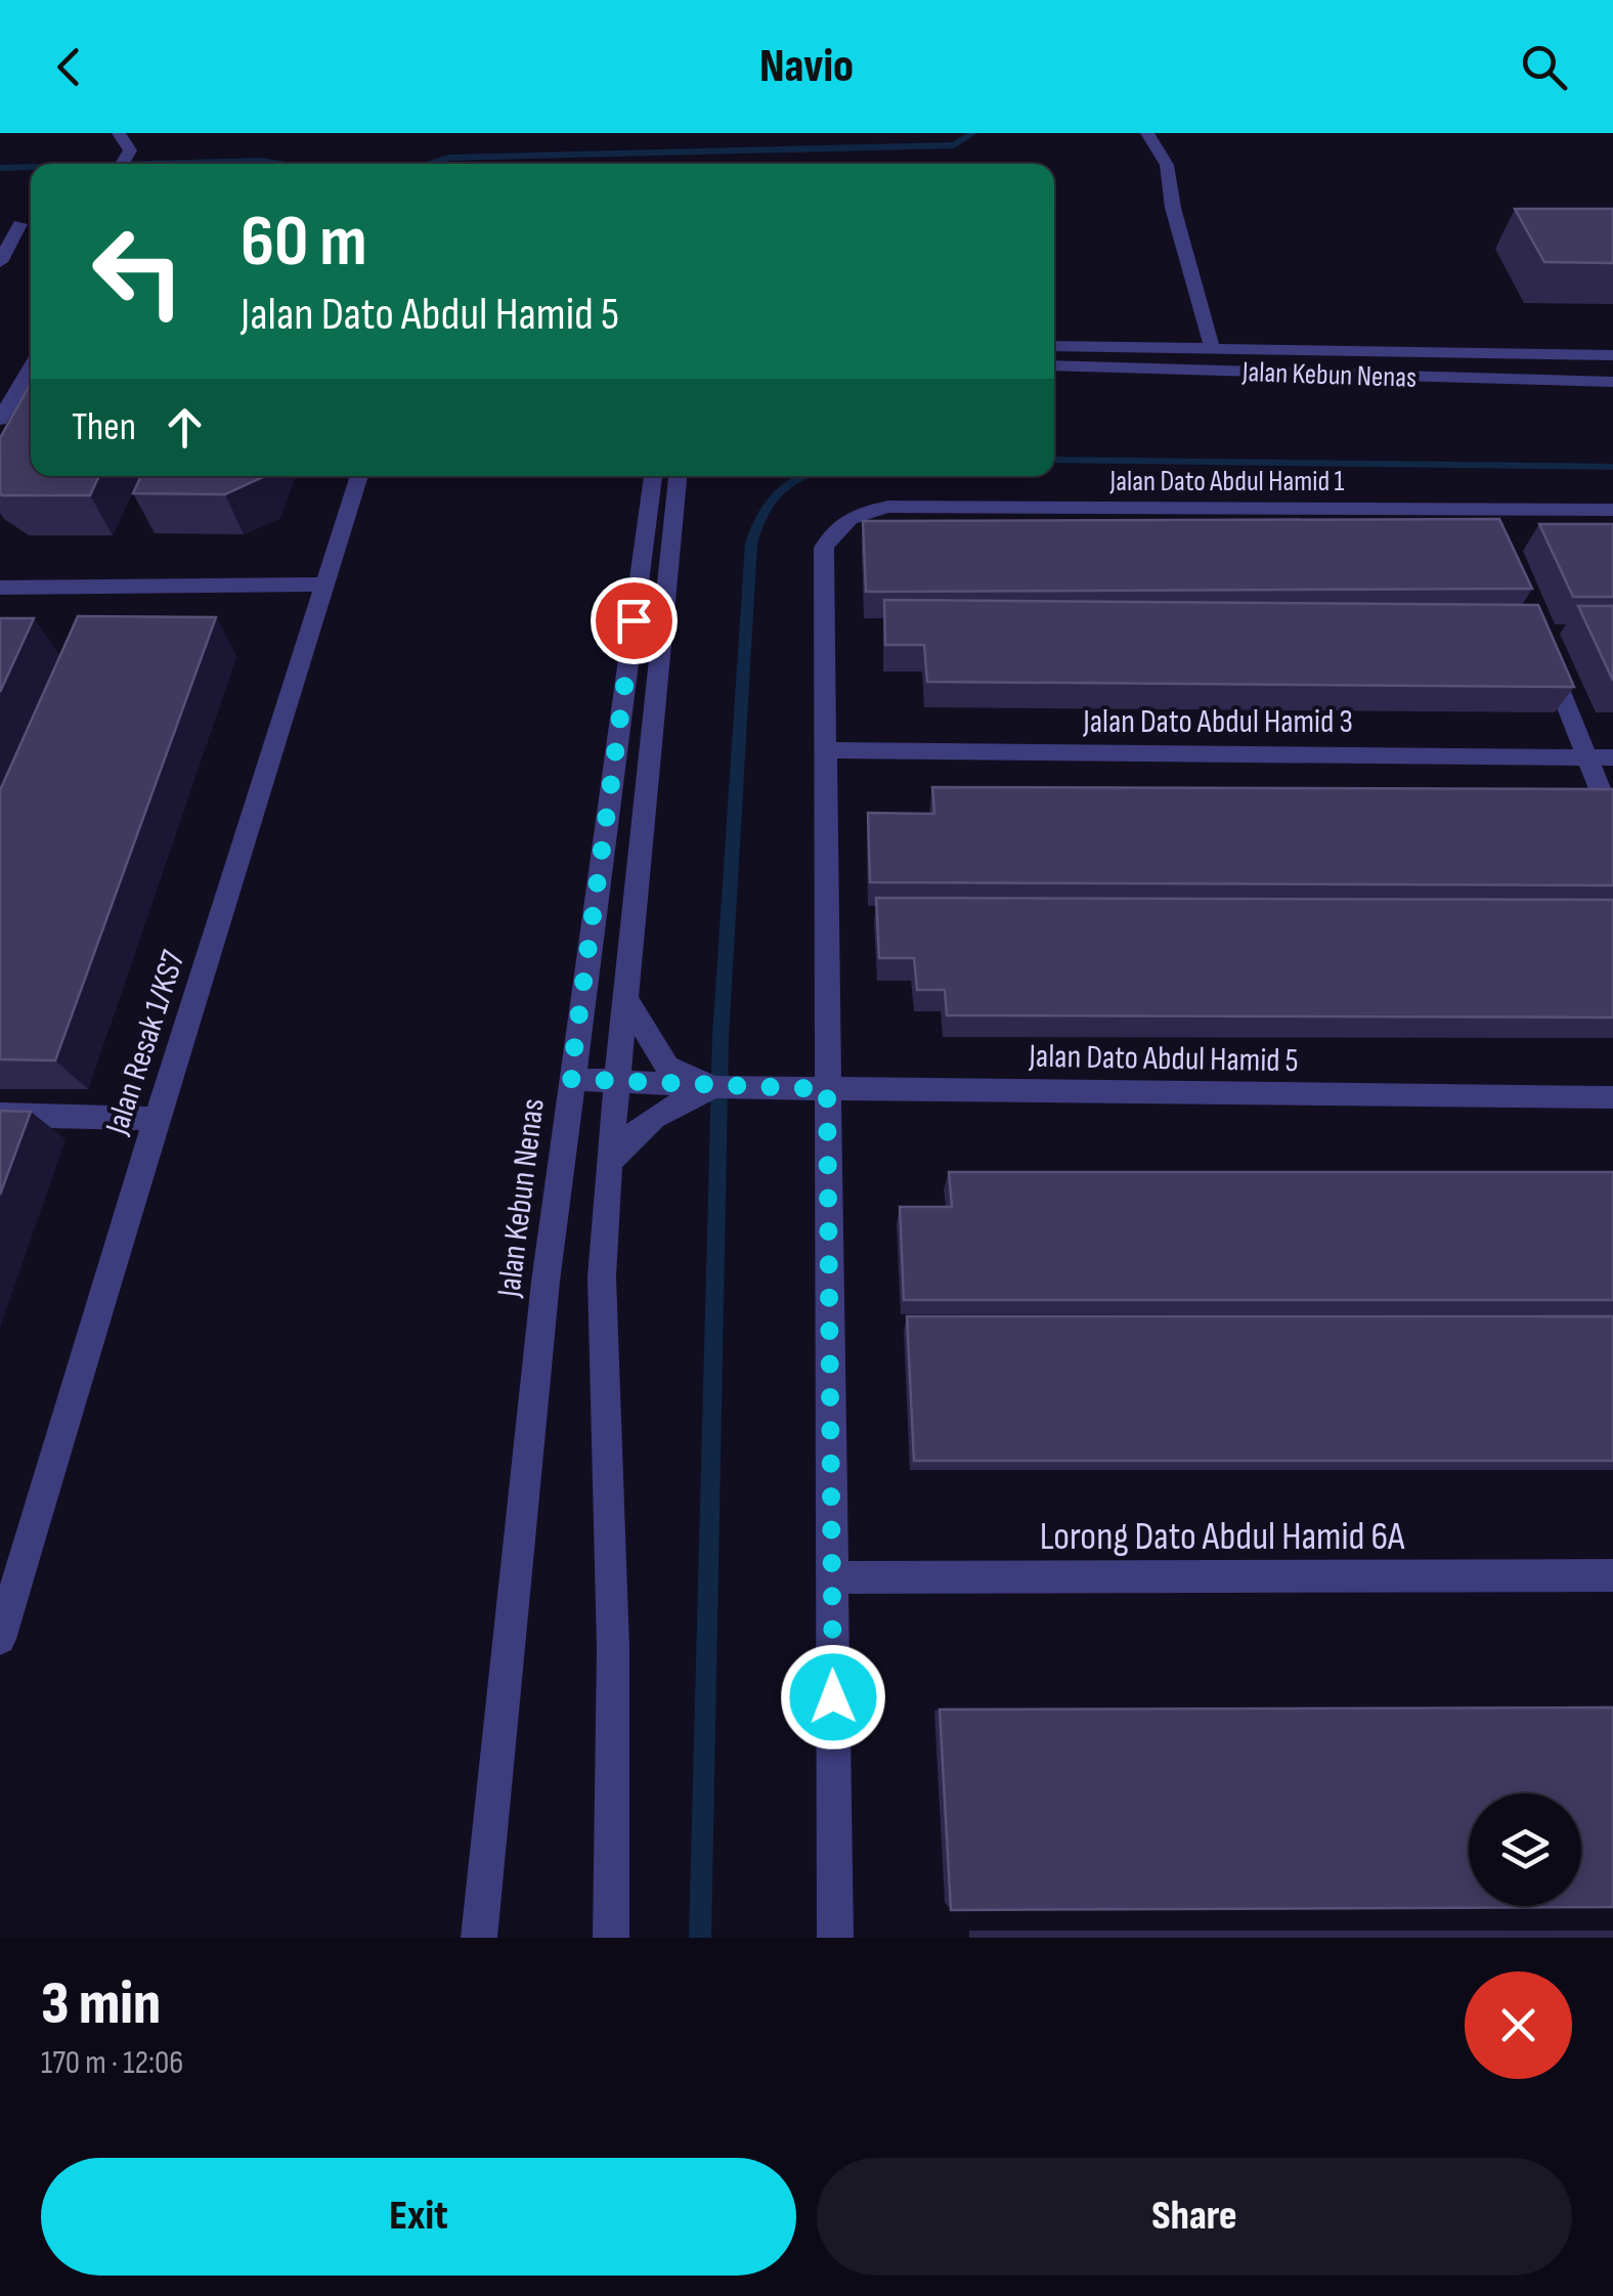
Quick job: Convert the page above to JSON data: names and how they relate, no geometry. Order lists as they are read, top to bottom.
{
  "streets": {
    "street": [
      "Jalan Kebun Nenas",
      "Jalan Dato Abdul Hamid 1",
      "Jalan Dato Abdul Hamid 3",
      "Jalan Resak 1/KS7",
      "Jalan Dato Abdul Hamid 5",
      "Lorong Dato Abdul Hamid 6A"
    ]
  },
  "crossings": [
    ["Jalan Dato Abdul Hamid 1", "Jalan Dato Abdul Hamid 3"]
  ],
  "page": {
    "header": "Navio",
    "turn": ["60 m", "Jalan Dato Abdul Hamid 5"],
    "then": "Then",
    "heading": ["3 min", "170 m · 12:06"],
    "buttons": ["Exit", "Share"]
  }
}
